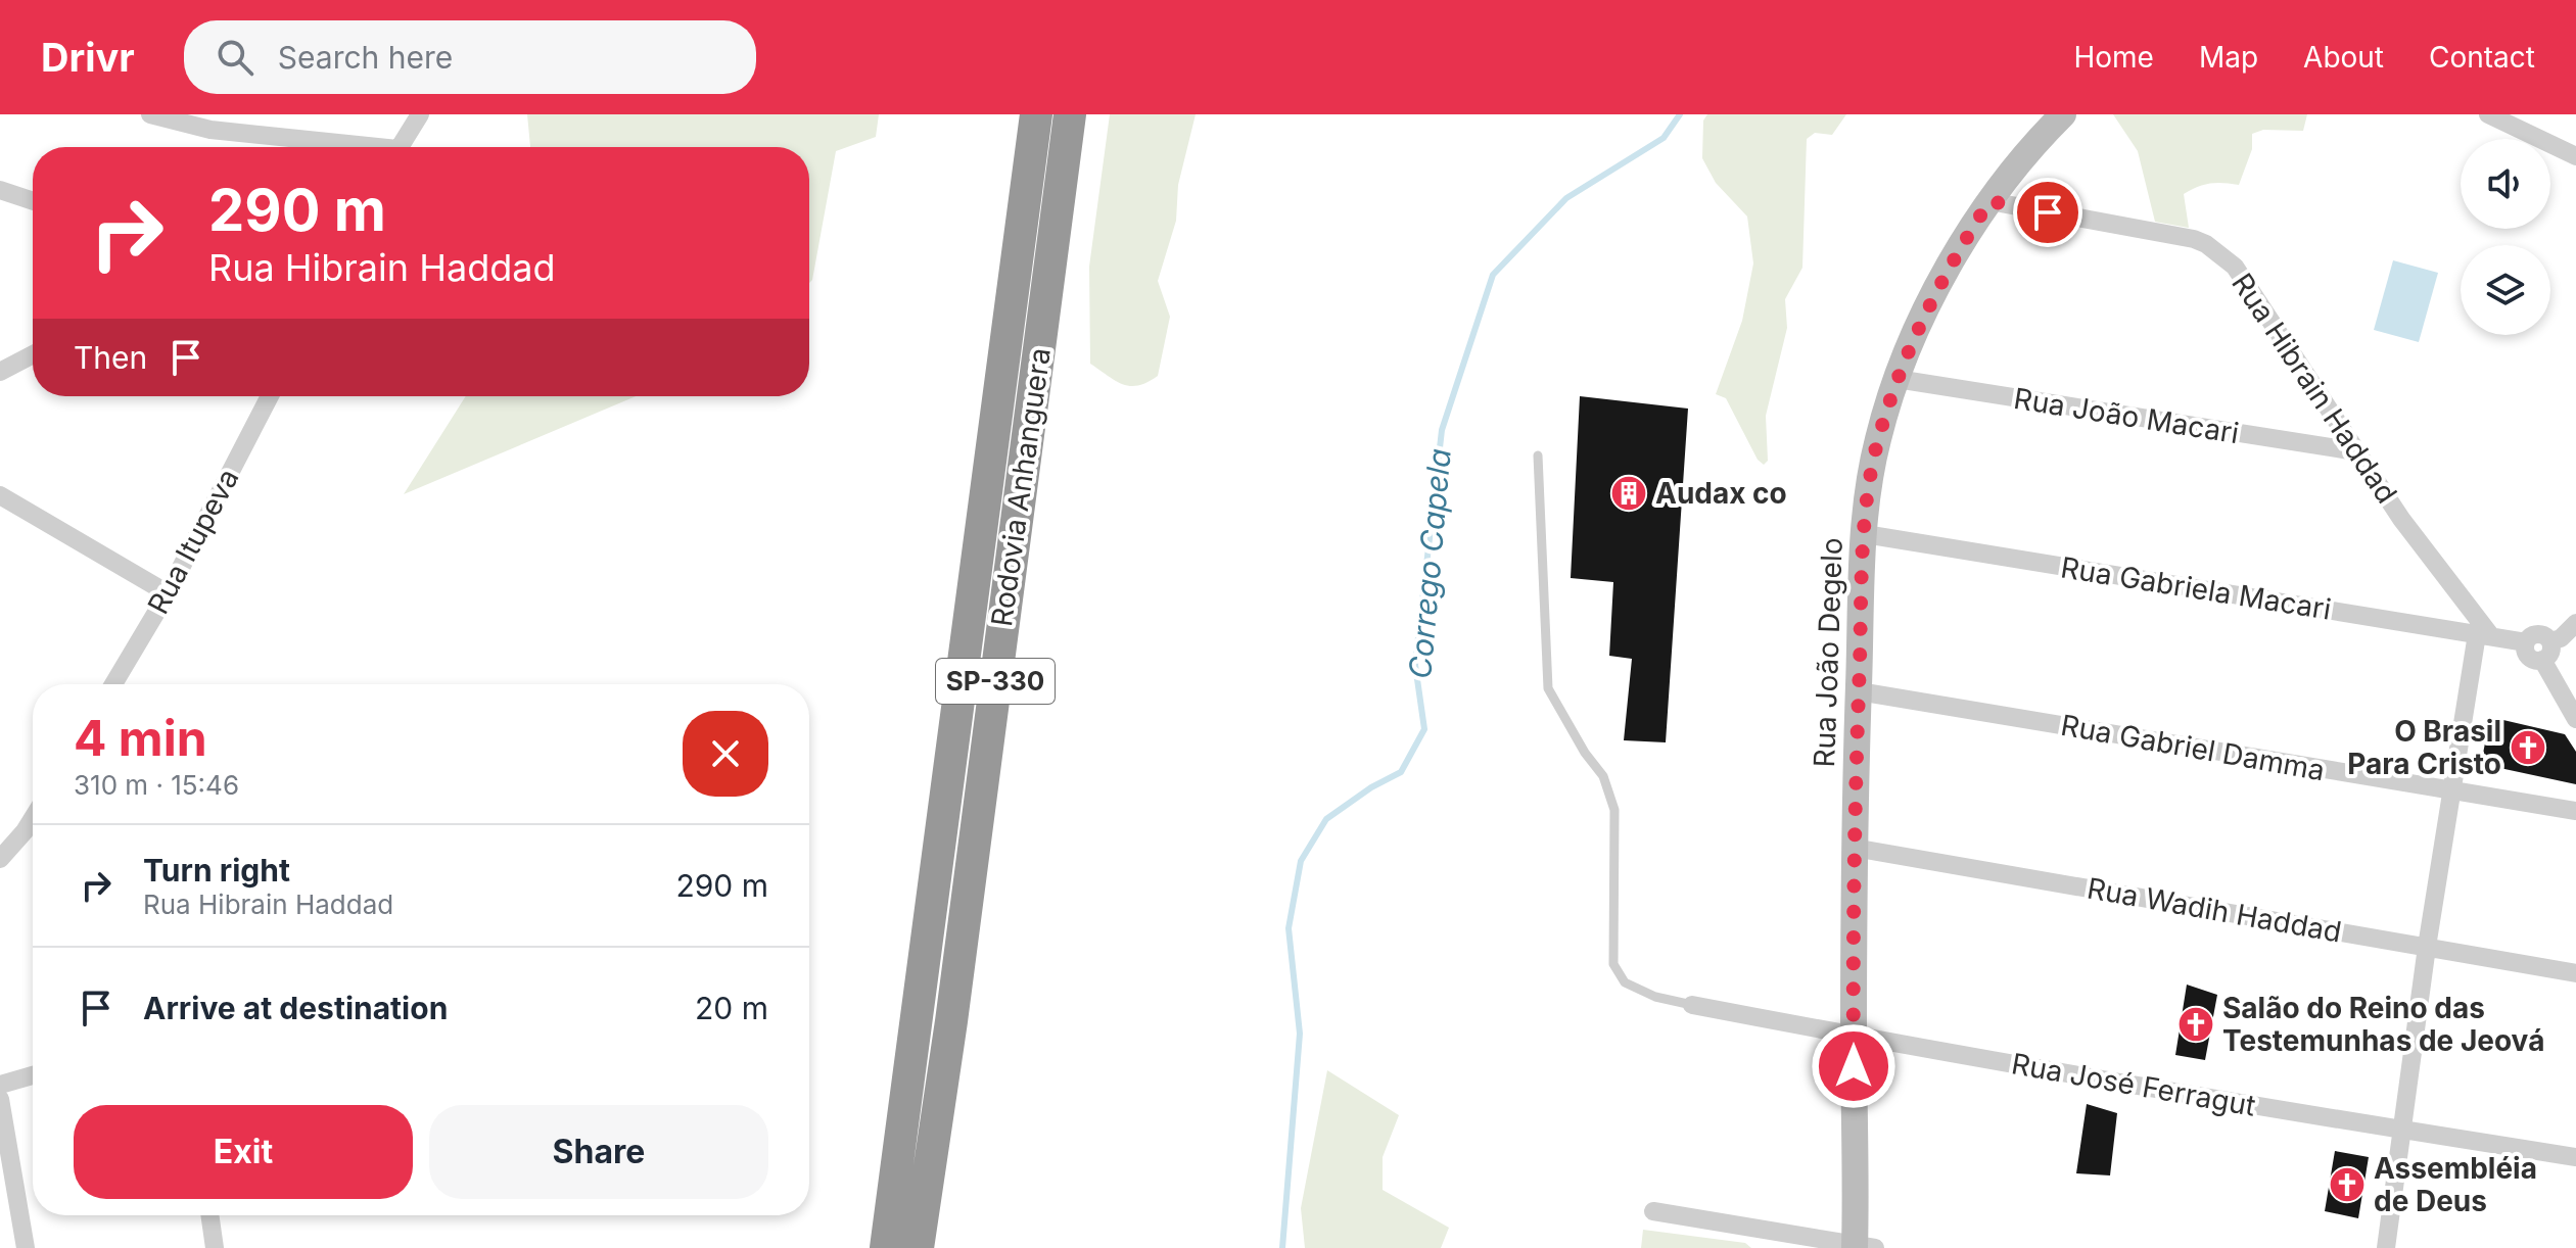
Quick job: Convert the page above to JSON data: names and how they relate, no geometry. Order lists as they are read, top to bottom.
{
  "streets": {
    "highway": ["Rodovia Anhanguera", "SP-330"],
    "street": [
      "Rua Hibrain Haddad",
      "Rua João Macari",
      "Rua Itupeva",
      "Rua Gabriela Macari",
      "Rua João Degelo",
      "Rua Gabriel Damma",
      "Rua Wadih Haddad",
      "Rua José Ferragut"
    ]
  },
  "crossings": [
    ["Rua Hibrain Haddad", "Rua João Macari"],
    ["Rua Hibrain Haddad", "Rua Gabriela Macari"],
    ["Rua Hibrain Haddad", "Rua João Degelo"],
    ["Rua João Macari", "Rua João Degelo"],
    ["Rua Gabriela Macari", "Rua João Degelo"],
    ["Rua João Degelo", "Rua Gabriel Damma"],
    ["Rua João Degelo", "Rua Wadih Haddad"],
    ["Rua João Degelo", "Rua José Ferragut"]
  ],
  "water": ["Corrego Capela"],
  "places": {
    "building": ["Audax co"],
    "church": ["O Brasil Para Cristo", "Salão do Reino das Testemunhas de Jeová", "Assembléia de Deus"]
  },
  "page": {
    "header": "Drivr",
    "search": "Search here",
    "nav": [
      "Home",
      "Map",
      "About",
      "Contact"
    ],
    "turn": ["290 m", "Rua Hibrain Haddad"],
    "then": "Then",
    "heading": ["4 min", "310 m · 15:46"],
    "list": [
      {
        "name": "Turn right",
        "note": "Rua Hibrain Haddad",
        "value": "290 m"
      },
      {
        "name": "Arrive at destination",
        "value": "20 m"
      }
    ],
    "buttons": ["Exit", "Share"]
  }
}
